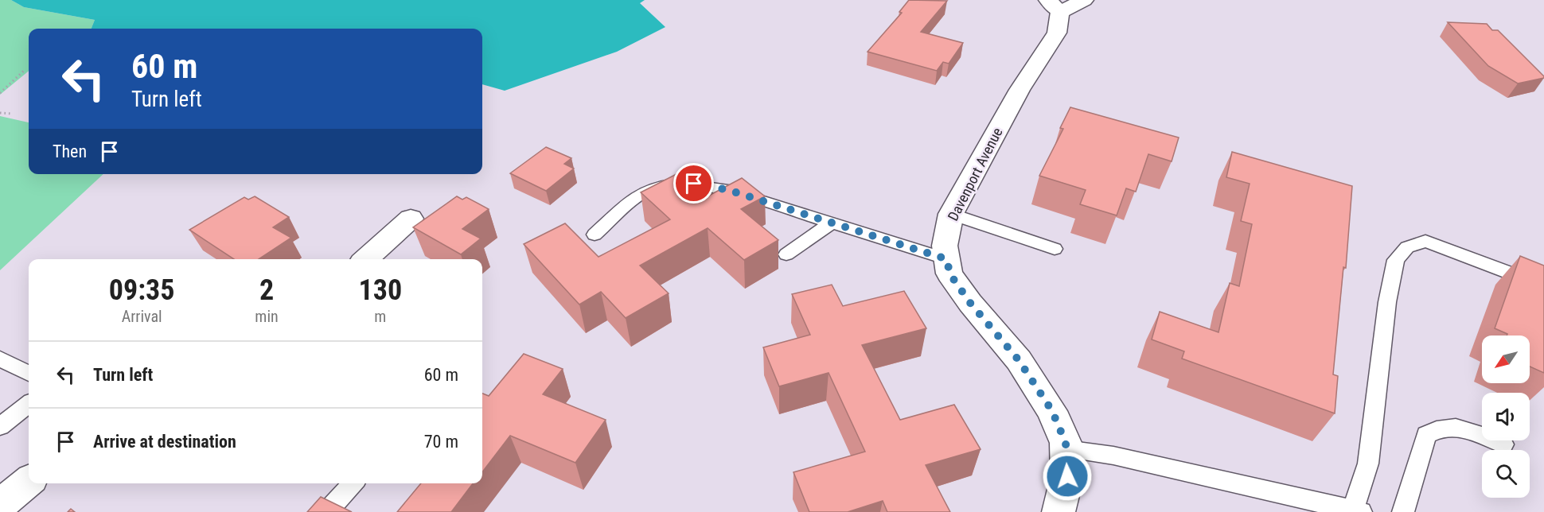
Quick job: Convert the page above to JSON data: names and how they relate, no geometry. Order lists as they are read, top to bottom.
{
  "streets": {
    "street": ["Davenport Avenue"]
  },
  "north": "bottom left",
  "page": {
    "turn": ["60 m", "Turn left"],
    "then": "Then",
    "eta": [
      "09:35",
      "Arrival",
      "2",
      "min",
      "130",
      "m"
    ],
    "list": [
      {
        "name": "Turn left",
        "value": "60 m"
      },
      {
        "name": "Arrive at destination",
        "value": "70 m"
      }
    ]
  }
}
